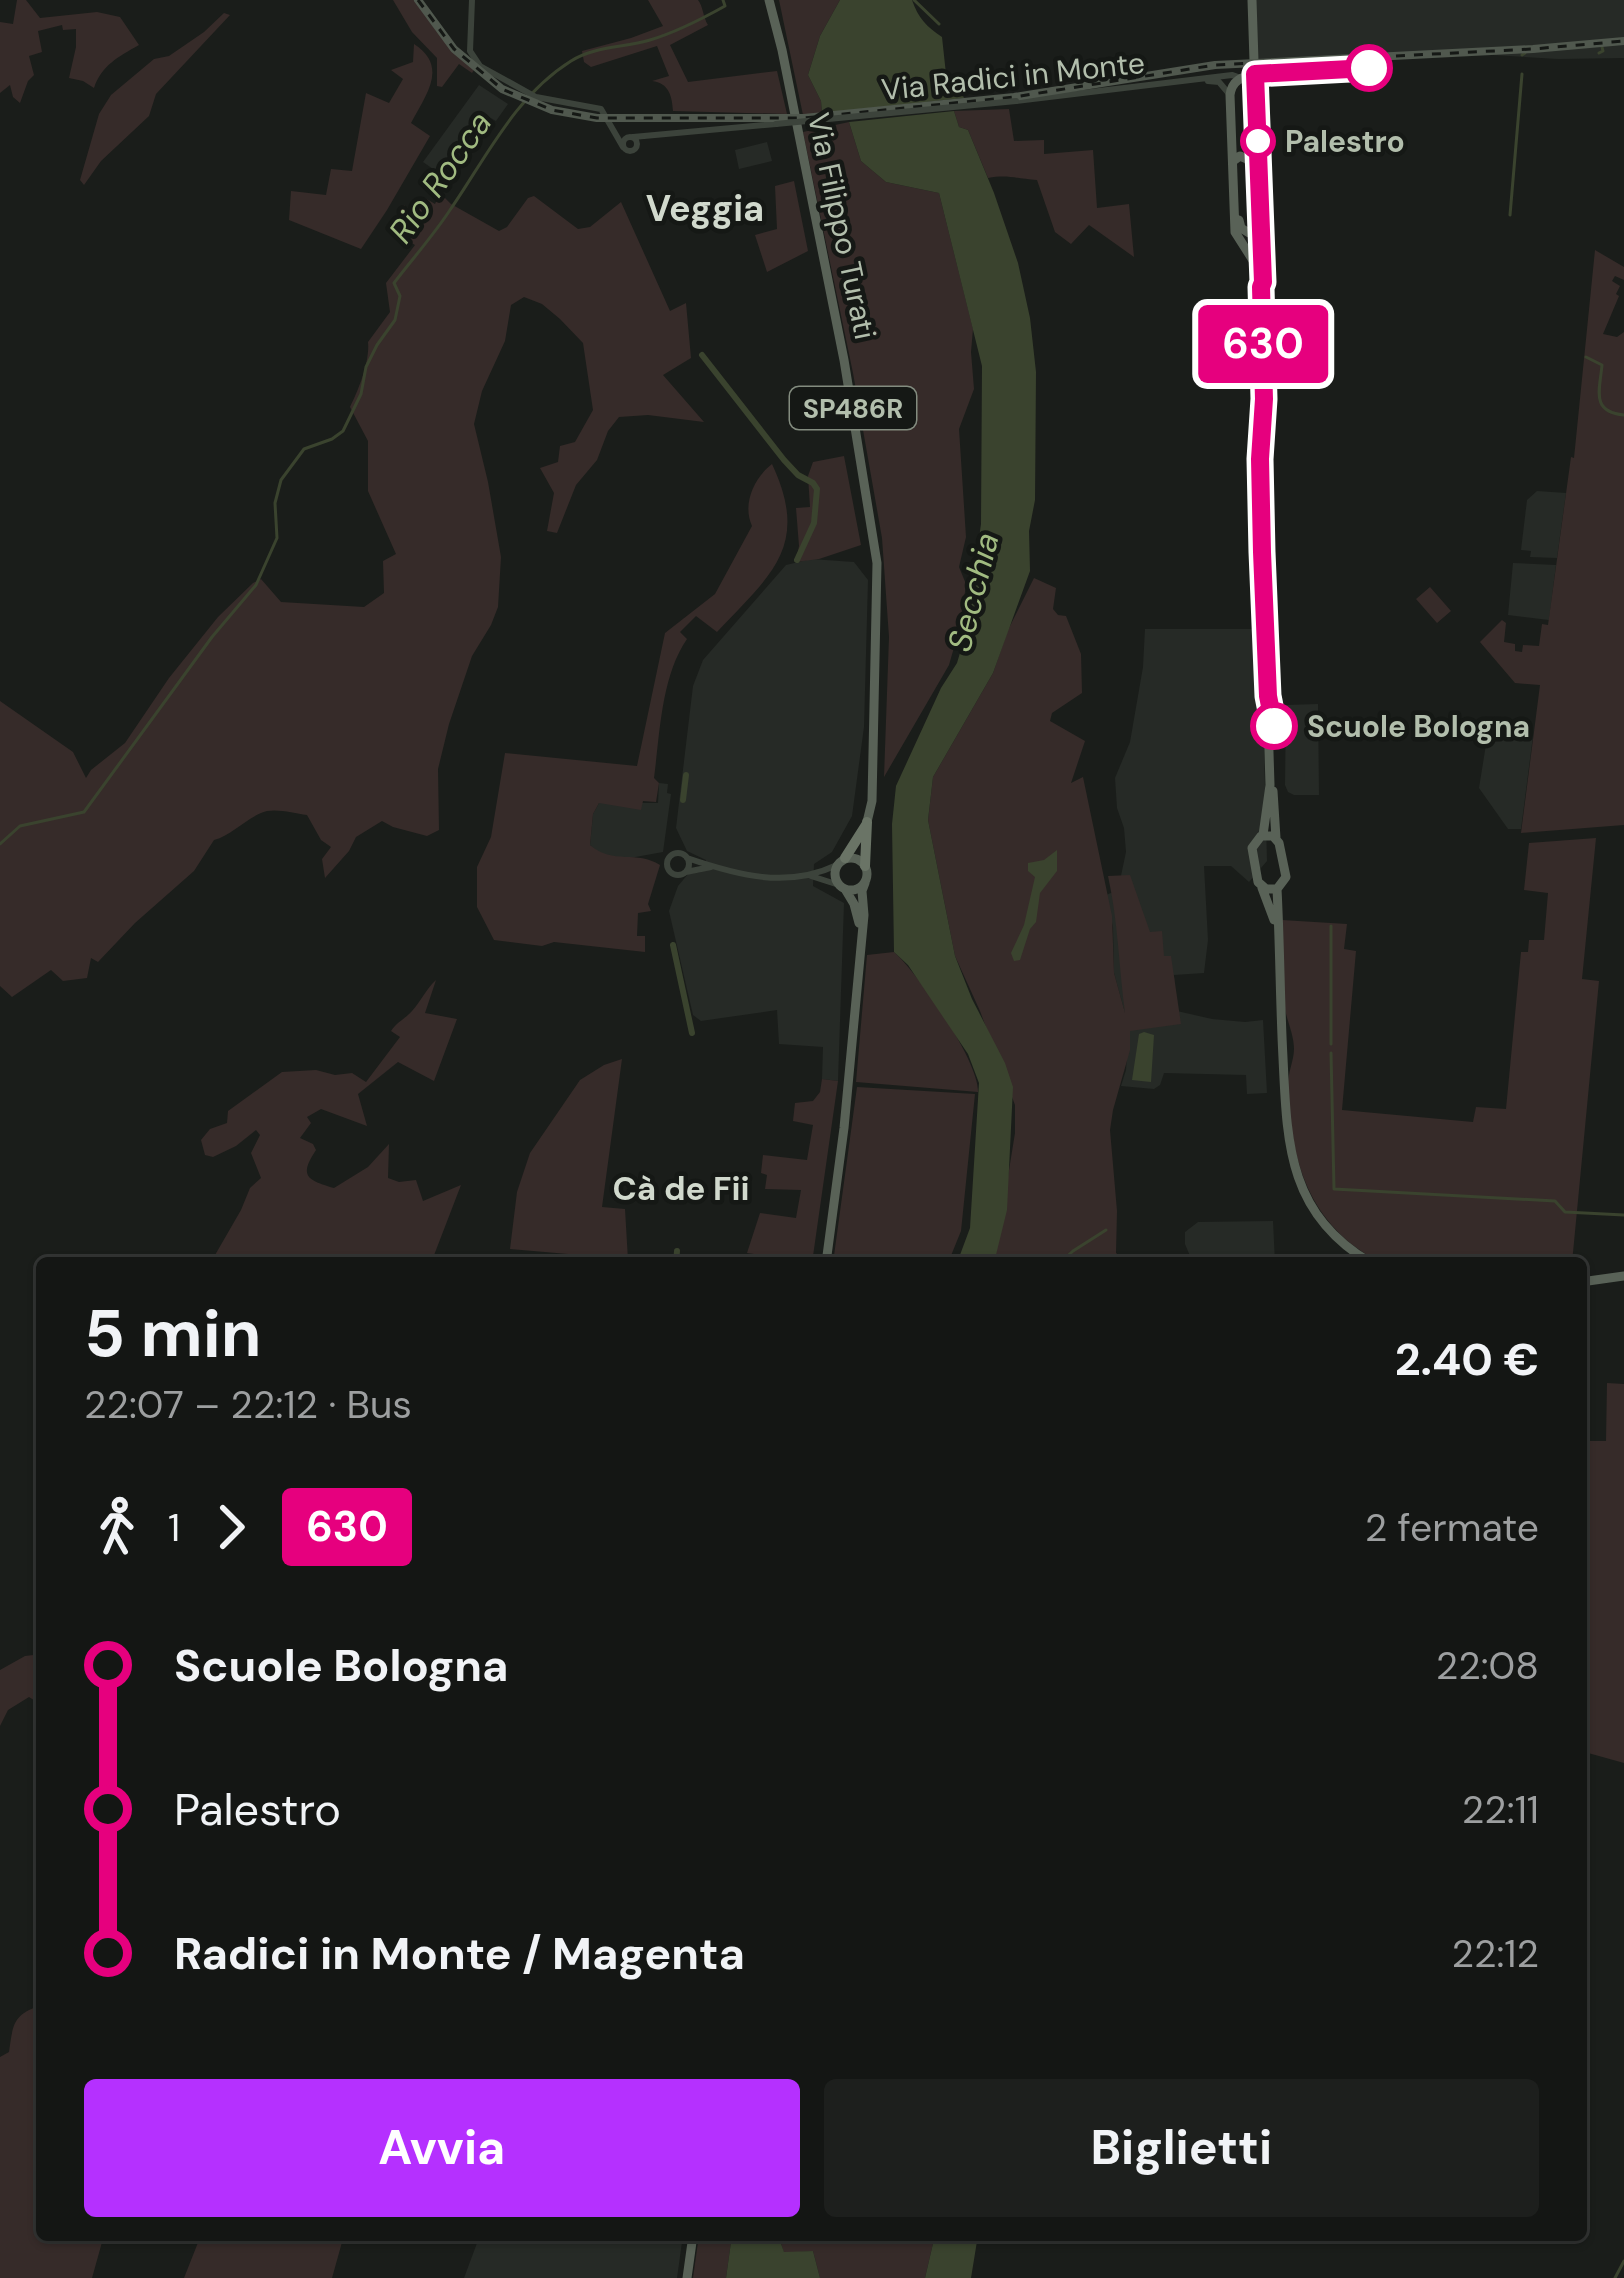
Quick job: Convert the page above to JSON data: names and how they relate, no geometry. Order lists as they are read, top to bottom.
{
  "streets": {
    "highway": ["SP486R"],
    "main road": ["Via Radici in Monte", "Via Filippo Turati"]
  },
  "crossings": [
    ["Via Filippo Turati", "SP486R"]
  ],
  "districts": ["Veggia", "Cà de Fii"],
  "water": ["Rio Rocca", "Secchia"],
  "places": ["Palestro", "Scuole Bologna"],
  "lines": ["bus line 630"],
  "page": {
    "on_map": "630",
    "heading": ["5 min", "22:07 – 22:12 · Bus", "2.40 €"],
    "legs": ["1", "630", "2 fermate"],
    "list": [
      {
        "name": "Scuole Bologna",
        "value": "22:08"
      },
      {
        "name": "Palestro",
        "value": "22:11"
      },
      {
        "name": "Radici in Monte / Magenta",
        "value": "22:12"
      }
    ],
    "buttons": ["Avvia", "Biglietti"]
  }
}
